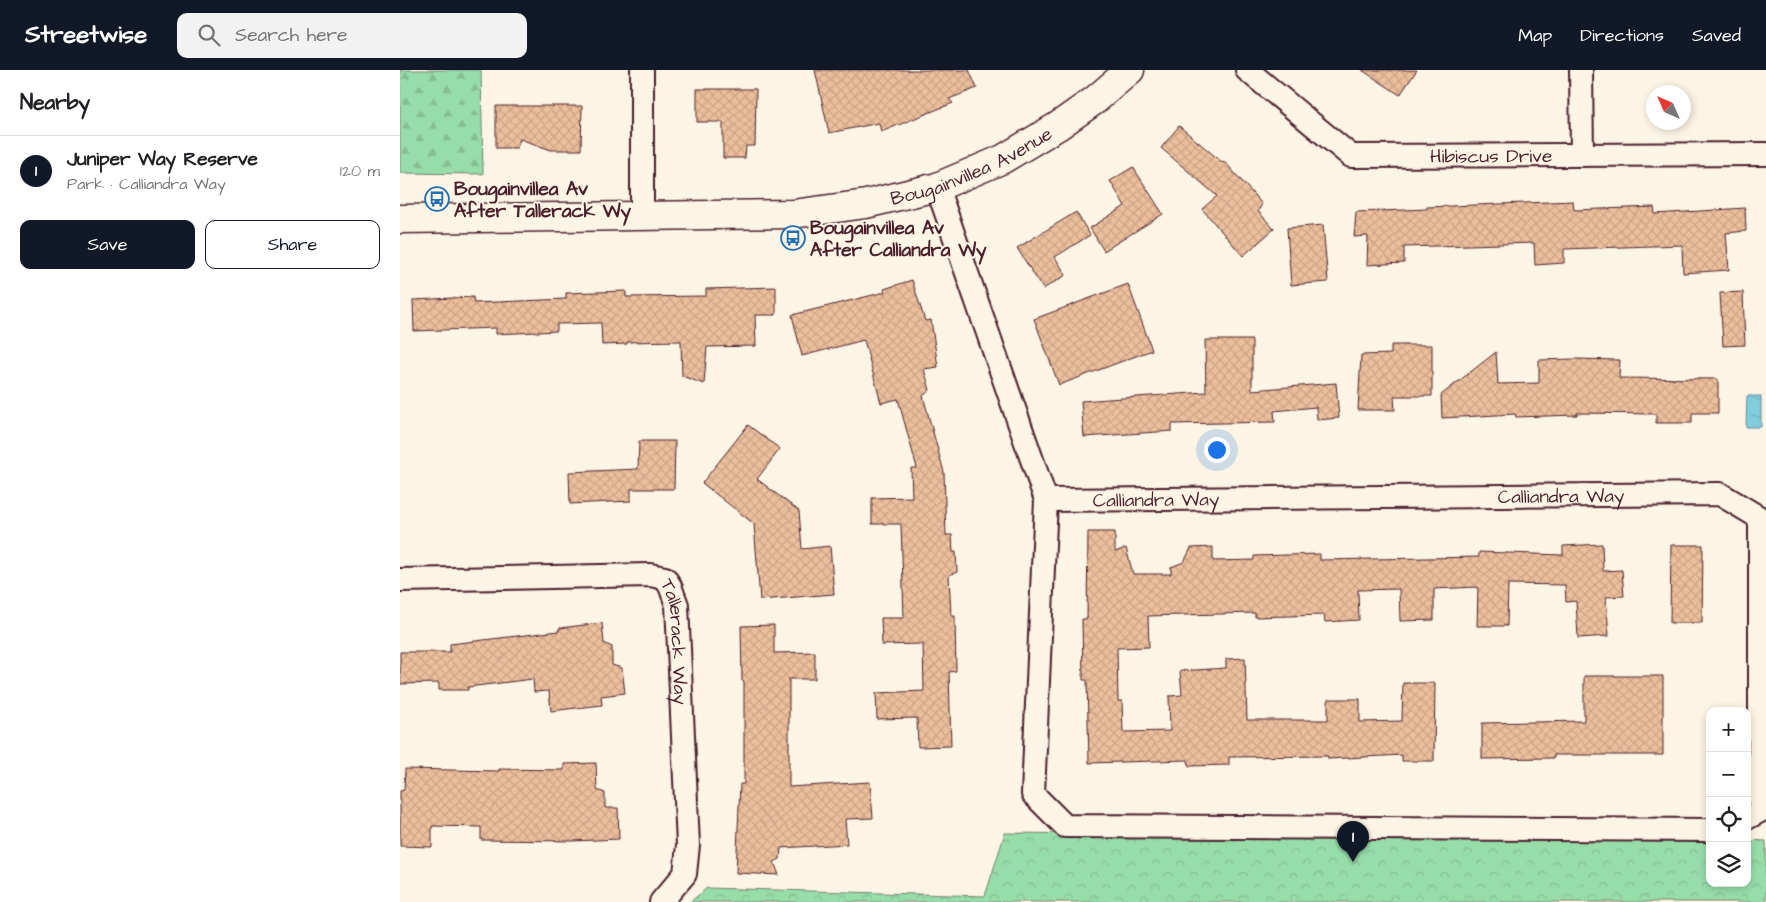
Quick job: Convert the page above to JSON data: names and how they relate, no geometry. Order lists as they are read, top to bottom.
{
  "streets": {
    "street": [
      "Hibiscus Drive",
      "Bougainvillea Avenue",
      "Calliandra Way",
      "Tallerack Way"
    ]
  },
  "places": {
    "bus stop": ["Bougainvillea Av After Tallerack Wy", "Bougainvillea Av After Calliandra Wy"]
  },
  "north": "top left",
  "page": {
    "header": "Streetwise",
    "search": "Search here",
    "nav": ["Map", "Directions", "Saved"],
    "heading": "Nearby",
    "list": [
      {
        "mark": "1",
        "name": "Juniper Way Reserve",
        "note": "Park · Calliandra Way",
        "value": "120 m"
      }
    ],
    "buttons": ["Save", "Share"],
    "map_buttons": ["+", "−"],
    "pins": "1"
  }
}
